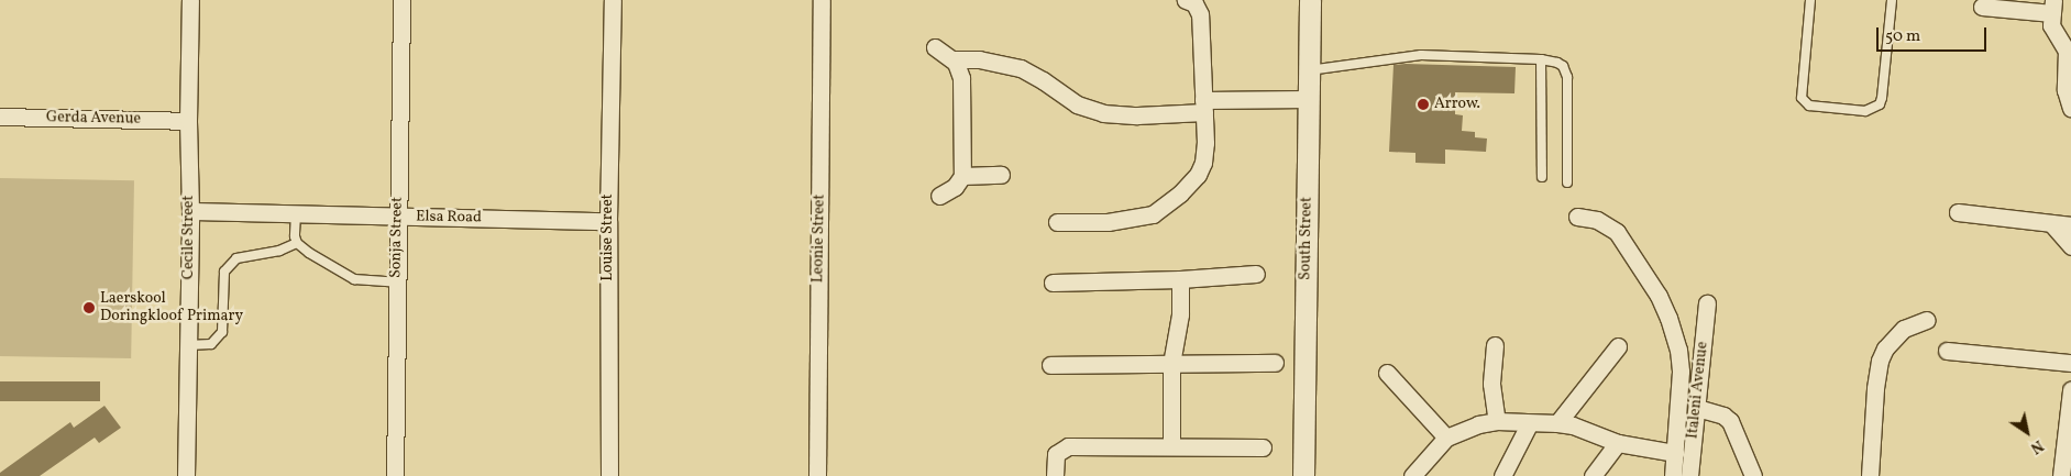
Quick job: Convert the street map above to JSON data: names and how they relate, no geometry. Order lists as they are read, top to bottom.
{
  "streets": {
    "street": [
      "Gerda Avenue",
      "Elsa Road",
      "Cecile Street",
      "Sonja Street",
      "Louise Street",
      "Leonie Street",
      "South Street",
      "Italeni Avenue"
    ]
  },
  "crossings": [
    ["Gerda Avenue", "Cecile Street"],
    ["Elsa Road", "Cecile Street"],
    ["Elsa Road", "Sonja Street"],
    ["Elsa Road", "Louise Street"]
  ],
  "places": ["Arrow.", "Laerskool Doringkloof Primary"],
  "scale_bar": "50 m",
  "north": "bottom right"
}
